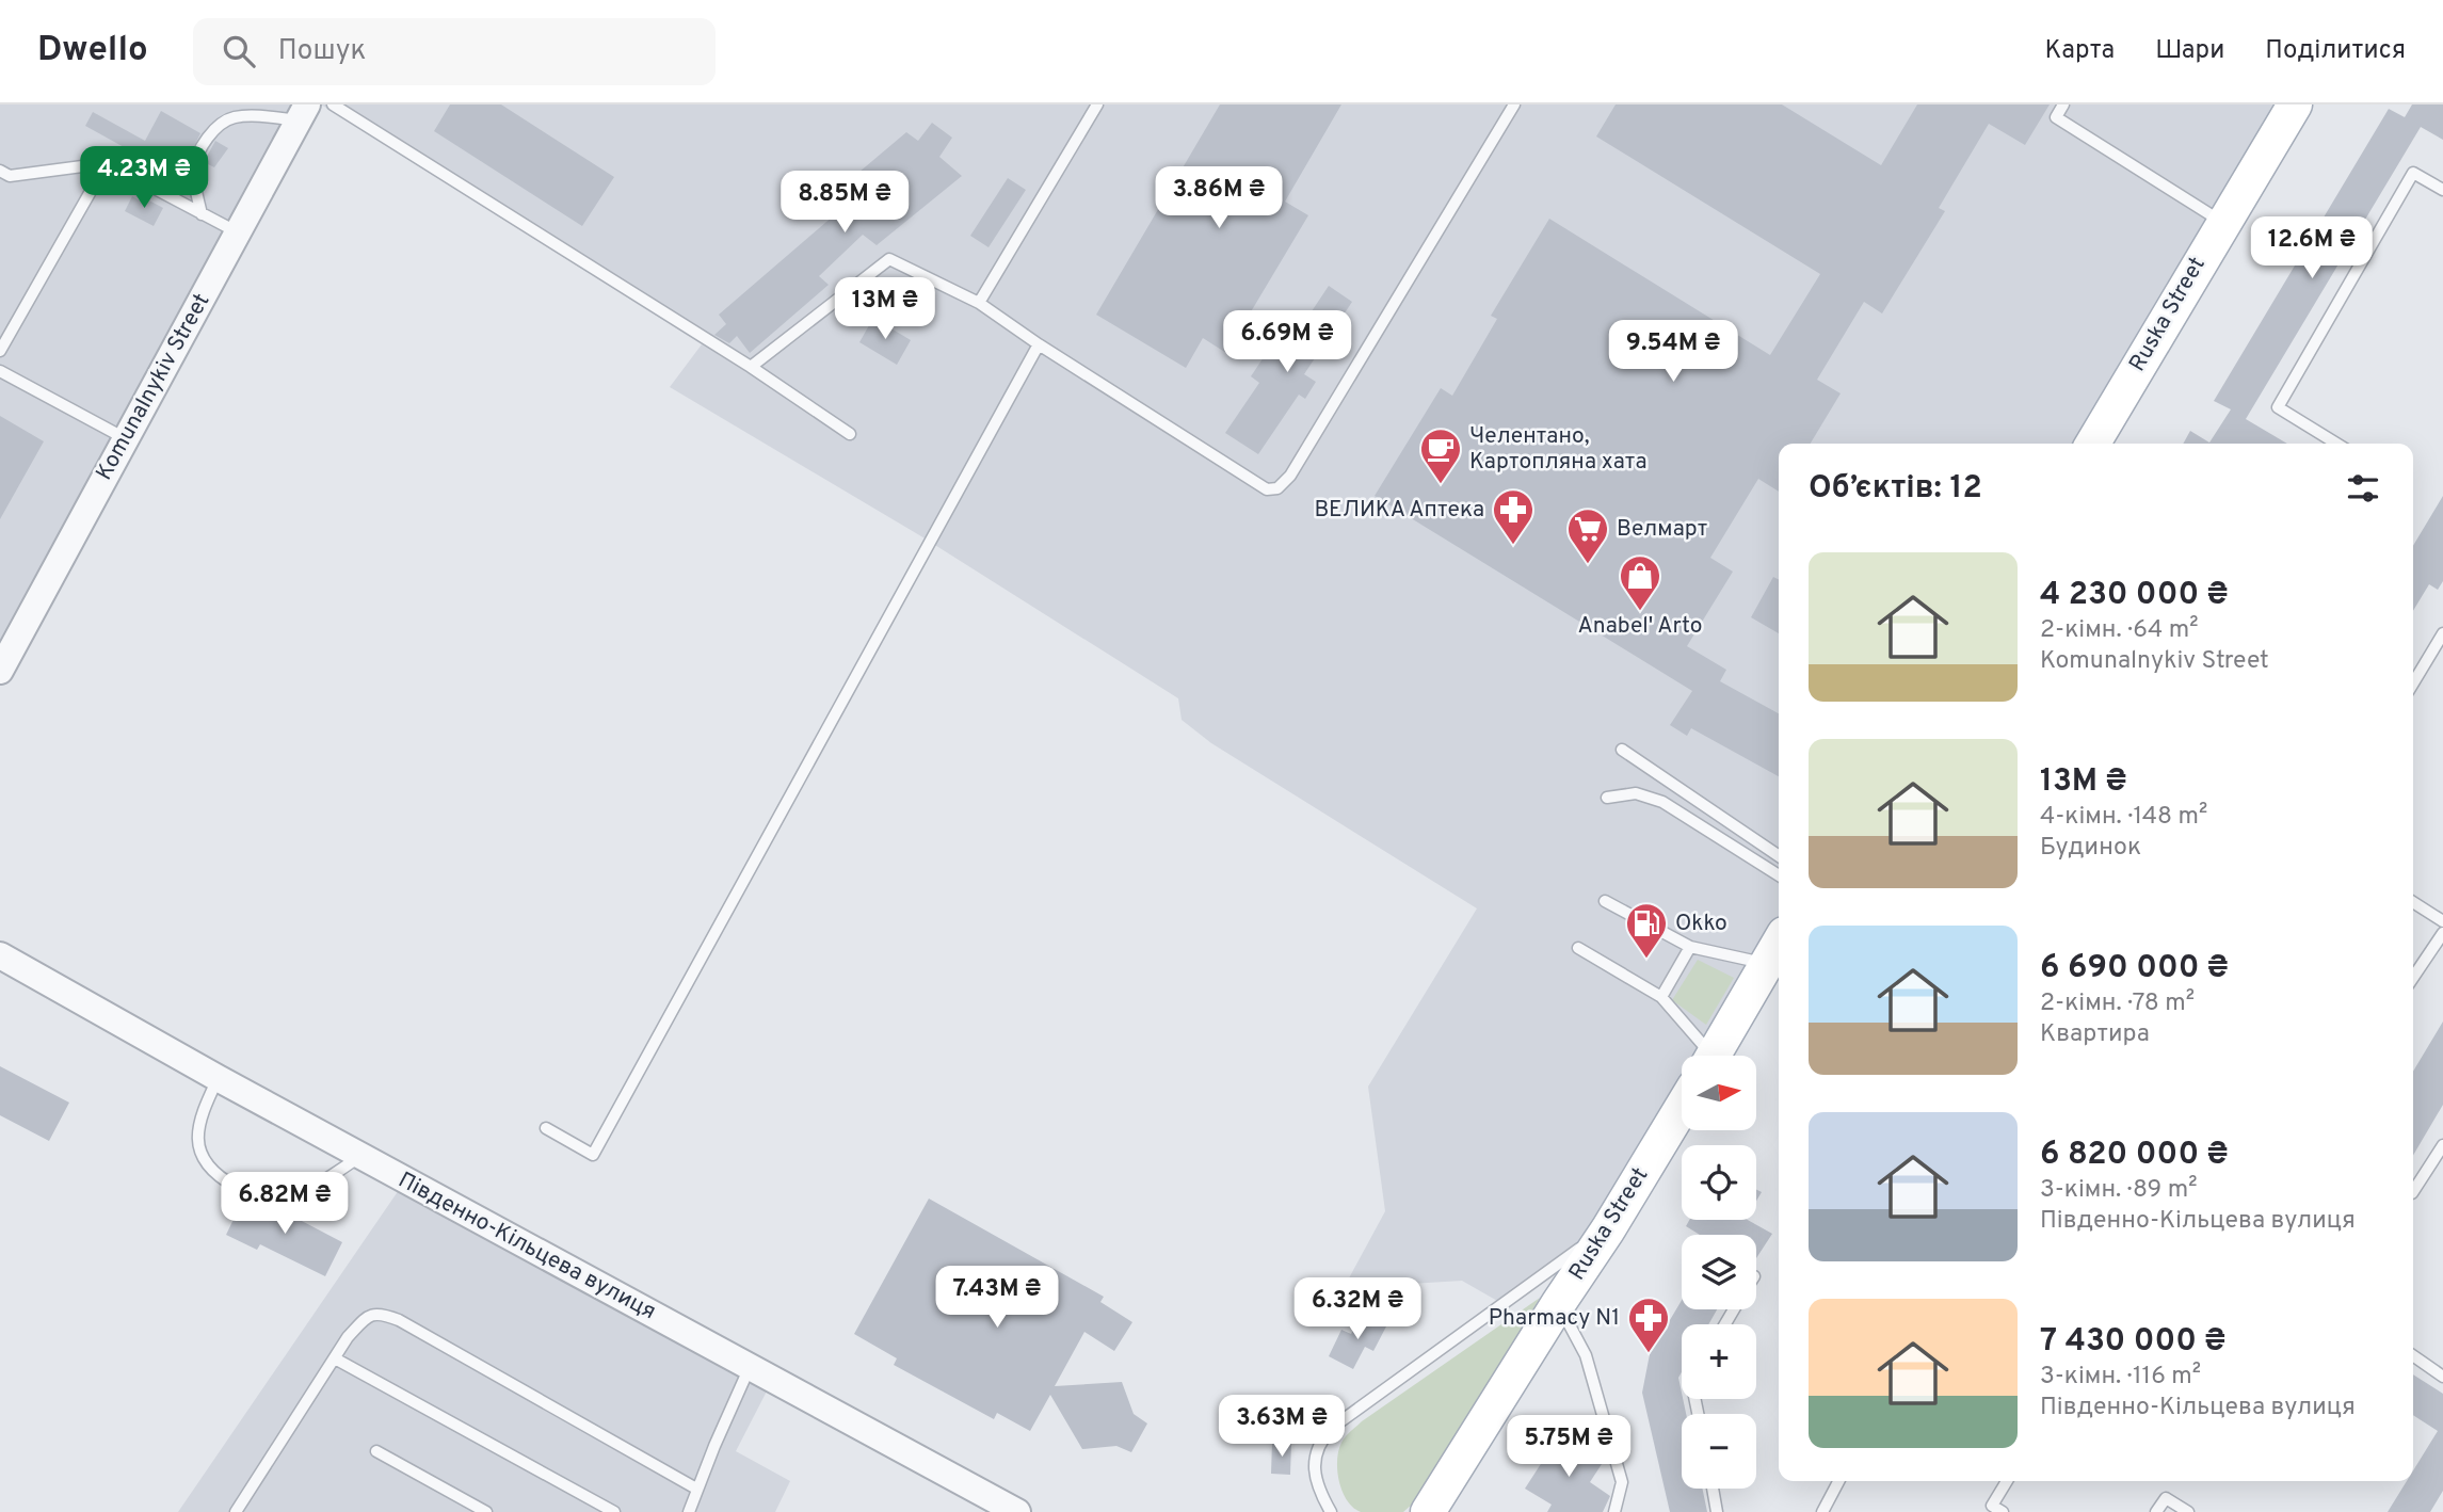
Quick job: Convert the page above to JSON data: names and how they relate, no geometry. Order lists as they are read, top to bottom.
{
  "streets": {
    "main road": ["Ruska Street"],
    "street": ["Komunalnykiv Street", "Південно-Кільцева вулиця"]
  },
  "places": {
    "cafe": ["Челентано, Картопляна хата"],
    "pharmacy": ["ВЕЛИКА Аптека", "Pharmacy N1"],
    "supermarket": ["Велмарт"],
    "shop": ["Anabel' Arto"],
    "fuel station": ["Okko"]
  },
  "north": "right",
  "page": {
    "header": "Dwello",
    "search": "Пошук",
    "nav": ["Карта", "Шари", "Поділитися"],
    "price": [
      "4.23M ₴",
      "3.86M ₴",
      "8.85M ₴",
      "12.6M ₴",
      "13M ₴",
      "6.69M ₴",
      "9.54M ₴",
      "6.82M ₴",
      "7.43M ₴",
      "6.32M ₴",
      "3.63M ₴",
      "5.75M ₴"
    ],
    "heading": "Об’єктів: 12",
    "list": [
      {
        "name": "4 230 000 ₴",
        "note": "2-кімн. · 64 m² · Komunalnykiv Street"
      },
      {
        "name": "13M ₴",
        "note": "4-кімн. · 148 m² · Будинок"
      },
      {
        "name": "6 690 000 ₴",
        "note": "2-кімн. · 78 m² · Квартира"
      },
      {
        "name": "6 820 000 ₴",
        "note": "3-кімн. · 89 m² · Південно-Кільцева вулиця"
      },
      {
        "name": "7 430 000 ₴",
        "note": "3-кімн. · 116 m² · Південно-Кільцева вулиця"
      }
    ],
    "map_buttons": ["+", "−"]
  }
}
